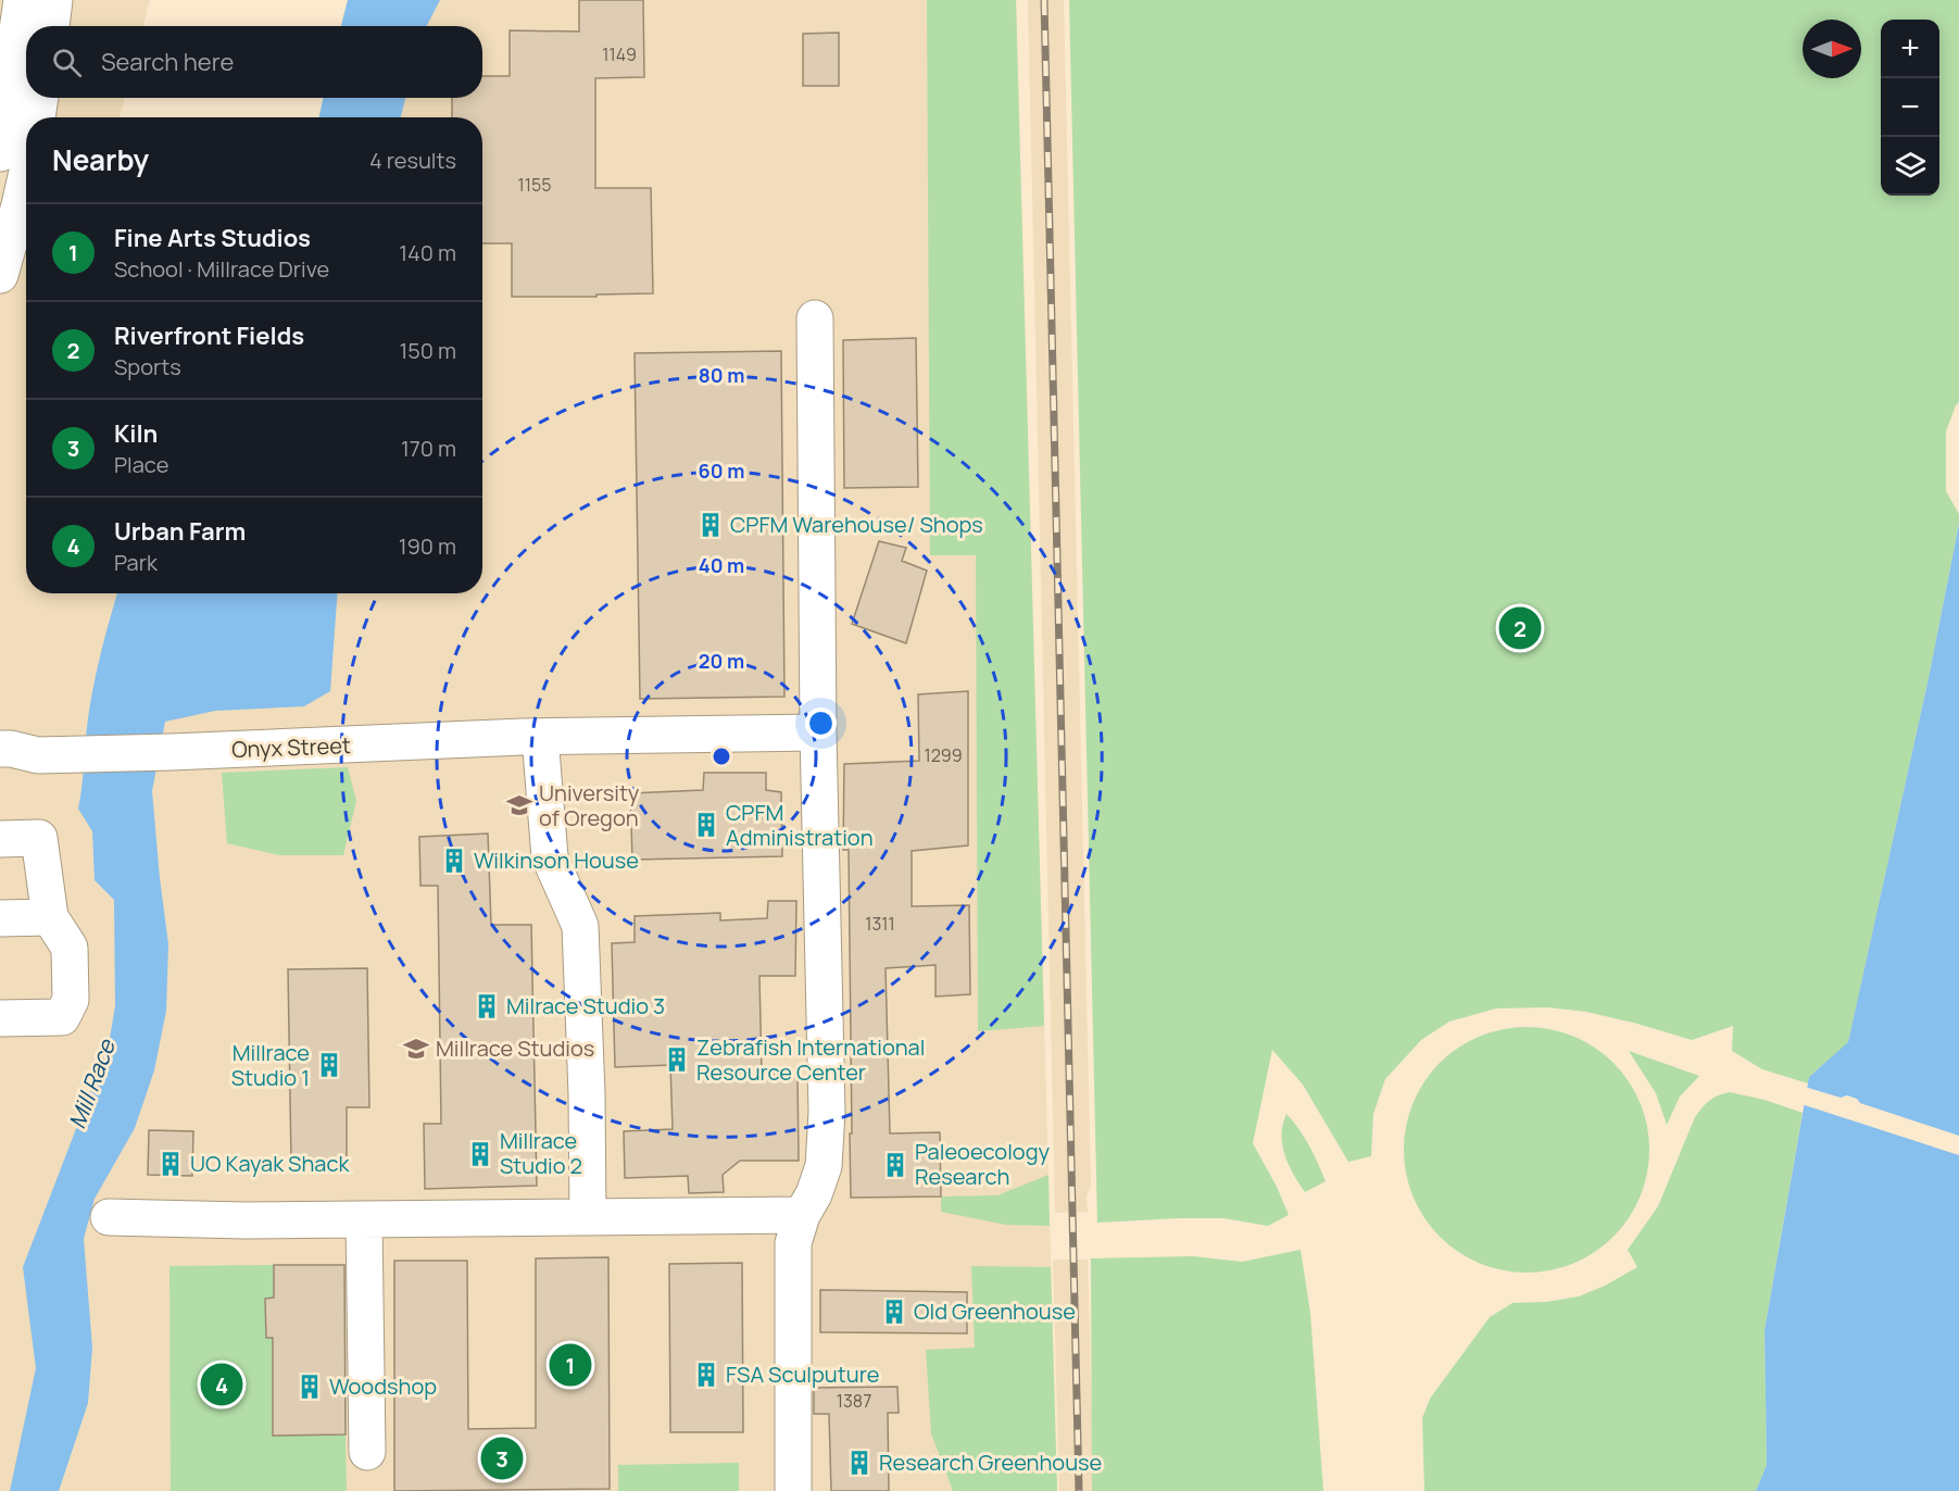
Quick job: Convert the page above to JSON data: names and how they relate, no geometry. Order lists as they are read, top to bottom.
{
  "streets": {
    "street": ["Onyx Street"]
  },
  "water": ["Mill Race"],
  "places": {
    "building": [
      "CPFM Warehouse/ Shops",
      "CPFM Administration",
      "Wilkinson House",
      "Milrace Studio 3",
      "Zebrafish International Resource Center",
      "Millrace Studio 1",
      "Millrace Studio 2",
      "UO Kayak Shack",
      "Paleoecology Research",
      "Old Greenhouse",
      "FSA Sculputure",
      "Woodshop",
      "Research Greenhouse"
    ],
    "school or university": ["University of Oregon", "Millrace Studios"]
  },
  "house_numbers": [
    "1149",
    "1155",
    "1299",
    "1311",
    "1387"
  ],
  "north": "right",
  "page": {
    "map_buttons": ["+", "−"],
    "search": "Search here",
    "heading": ["Nearby", "4 results"],
    "list": [
      {
        "mark": "1",
        "name": "Fine Arts Studios",
        "note": "School · Millrace Drive",
        "value": "140 m"
      },
      {
        "mark": "2",
        "name": "Riverfront Fields",
        "note": "Sports",
        "value": "150 m"
      },
      {
        "mark": "3",
        "name": "Kiln",
        "note": "Place",
        "value": "170 m"
      },
      {
        "mark": "4",
        "name": "Urban Farm",
        "note": "Park",
        "value": "190 m"
      }
    ],
    "pins": [
      "2",
      "1",
      "4",
      "3"
    ]
  },
  "rings": [
    "80 m",
    "60 m",
    "40 m",
    "20 m"
  ]
}
